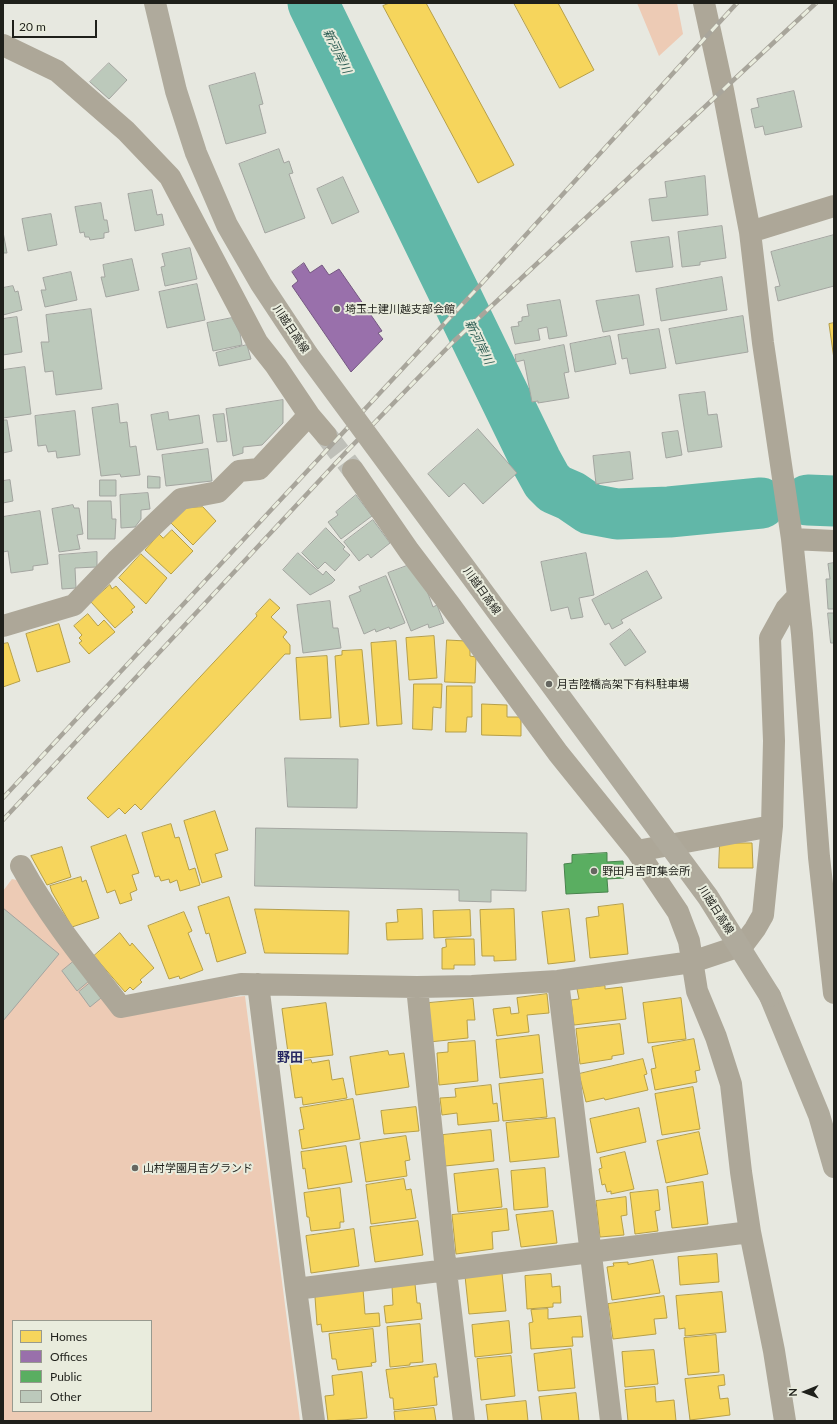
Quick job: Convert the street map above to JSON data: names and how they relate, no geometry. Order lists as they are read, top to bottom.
{
  "streets": {
    "main road": ["川越日高線"]
  },
  "districts": ["野田"],
  "water": ["新河岸川"],
  "places": [
    "埼玉土建川越支部会館",
    "月吉陸橋高架下有料駐車場",
    "野田月吉町集会所",
    "山村学園月吉グランド"
  ],
  "legend": [
    "Homes",
    "Offices",
    "Public",
    "Other"
  ],
  "scale_bar": "20 m",
  "north": "left"
}
